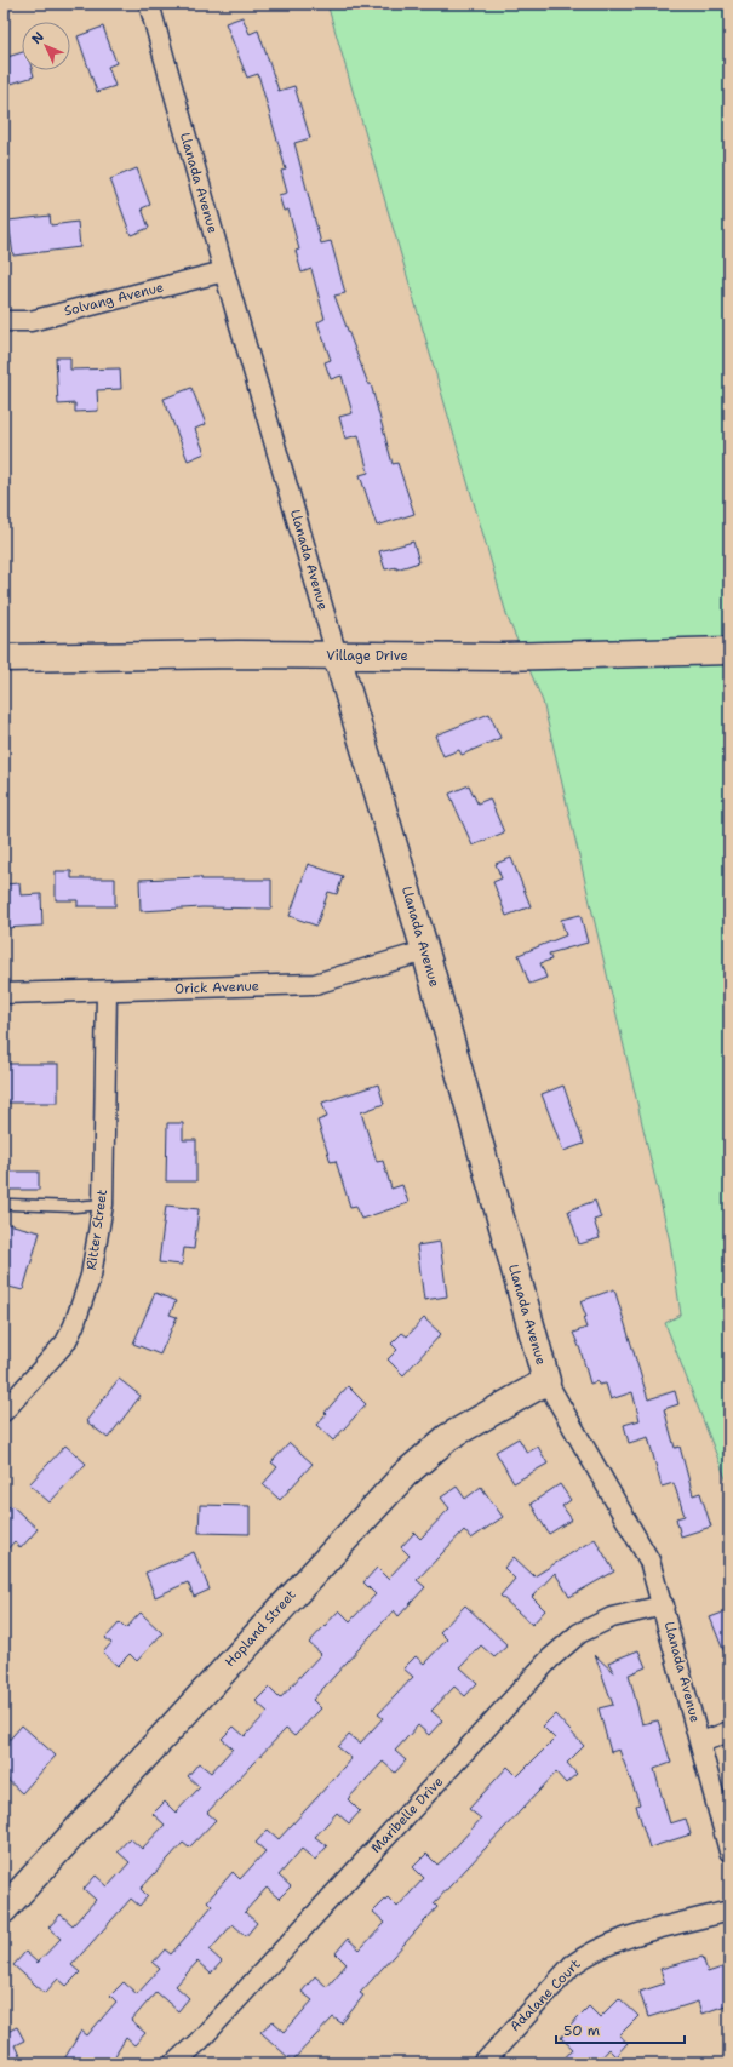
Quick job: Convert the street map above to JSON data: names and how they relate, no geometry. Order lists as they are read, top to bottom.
{
  "streets": {
    "street": [
      "Llanada Avenue",
      "Solvang Avenue",
      "Village Drive",
      "Orick Avenue",
      "Ritter Street",
      "Hopland Street",
      "Maribelle Drive",
      "Adalane Court"
    ]
  },
  "crossings": [
    ["Llanada Avenue", "Solvang Avenue"],
    ["Llanada Avenue", "Village Drive"],
    ["Llanada Avenue", "Orick Avenue"],
    ["Llanada Avenue", "Hopland Street"],
    ["Llanada Avenue", "Maribelle Drive"],
    ["Orick Avenue", "Ritter Street"]
  ],
  "scale_bar": "50 m",
  "north": "top left"
}
